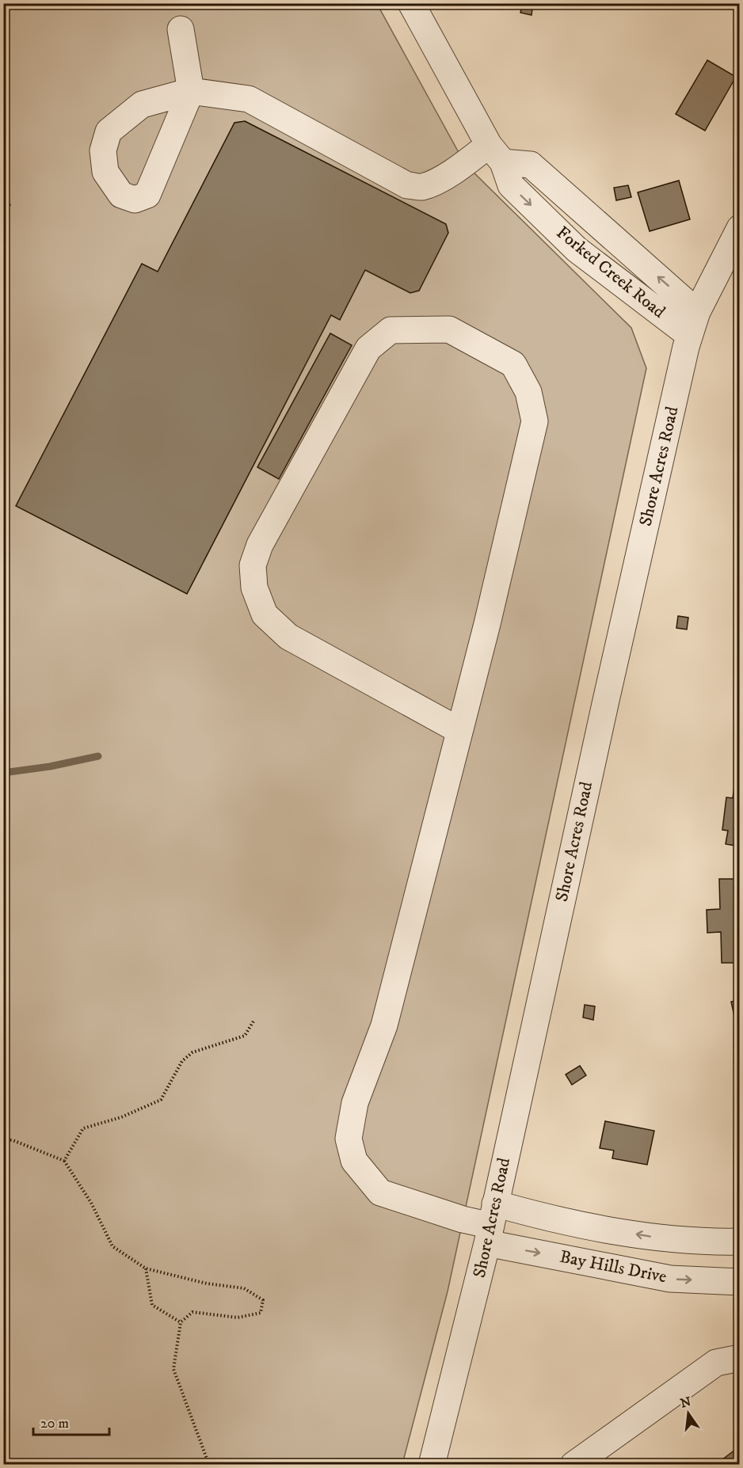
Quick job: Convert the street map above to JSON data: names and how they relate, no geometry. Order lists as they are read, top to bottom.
{
  "streets": {
    "street": ["Forked Creek Road", "Shore Acres Road", "Bay Hills Drive"]
  },
  "crossings": [
    ["Forked Creek Road", "Shore Acres Road"],
    ["Shore Acres Road", "Bay Hills Drive"]
  ],
  "scale_bar": "20 m",
  "north": "top"
}
